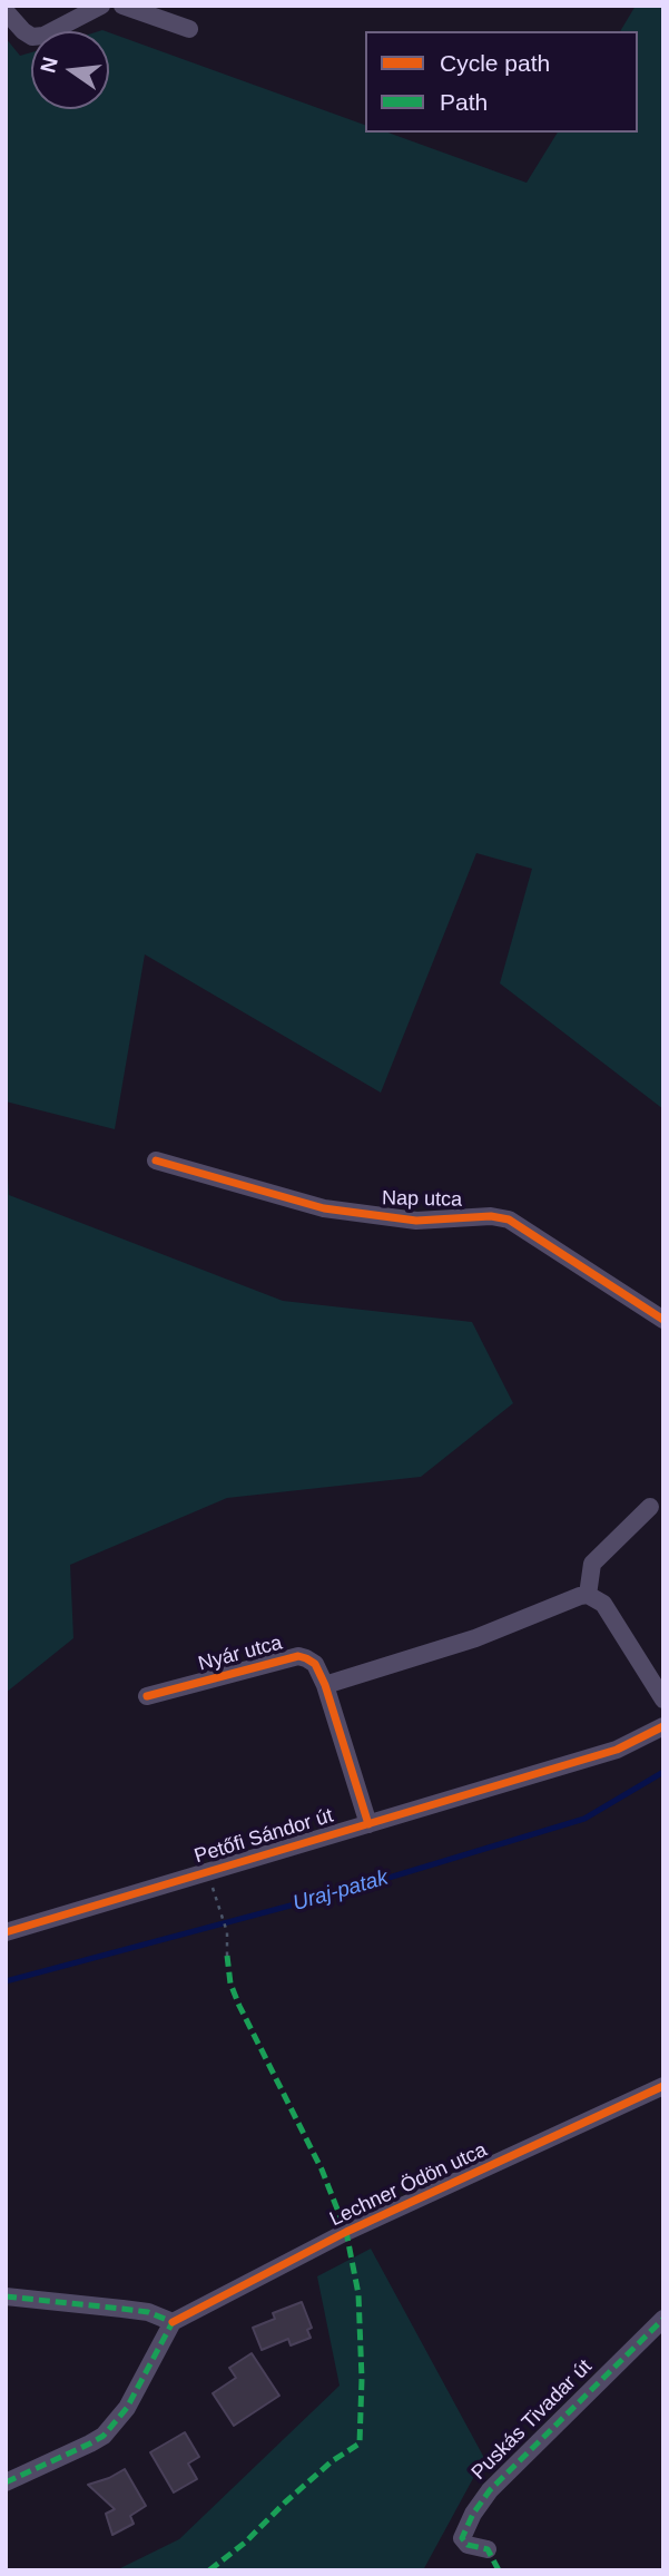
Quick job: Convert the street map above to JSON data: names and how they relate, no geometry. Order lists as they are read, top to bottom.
{
  "streets": {
    "street": [
      "Nap utca",
      "Nyár utca",
      "Petőfi Sándor út",
      "Lechner Ödön utca",
      "Puskás Tivadar út"
    ]
  },
  "crossings": [
    ["Nyár utca", "Petőfi Sándor út"]
  ],
  "water": ["Uraj-patak"],
  "legend": ["Cycle path", "Path"],
  "north": "left"
}
